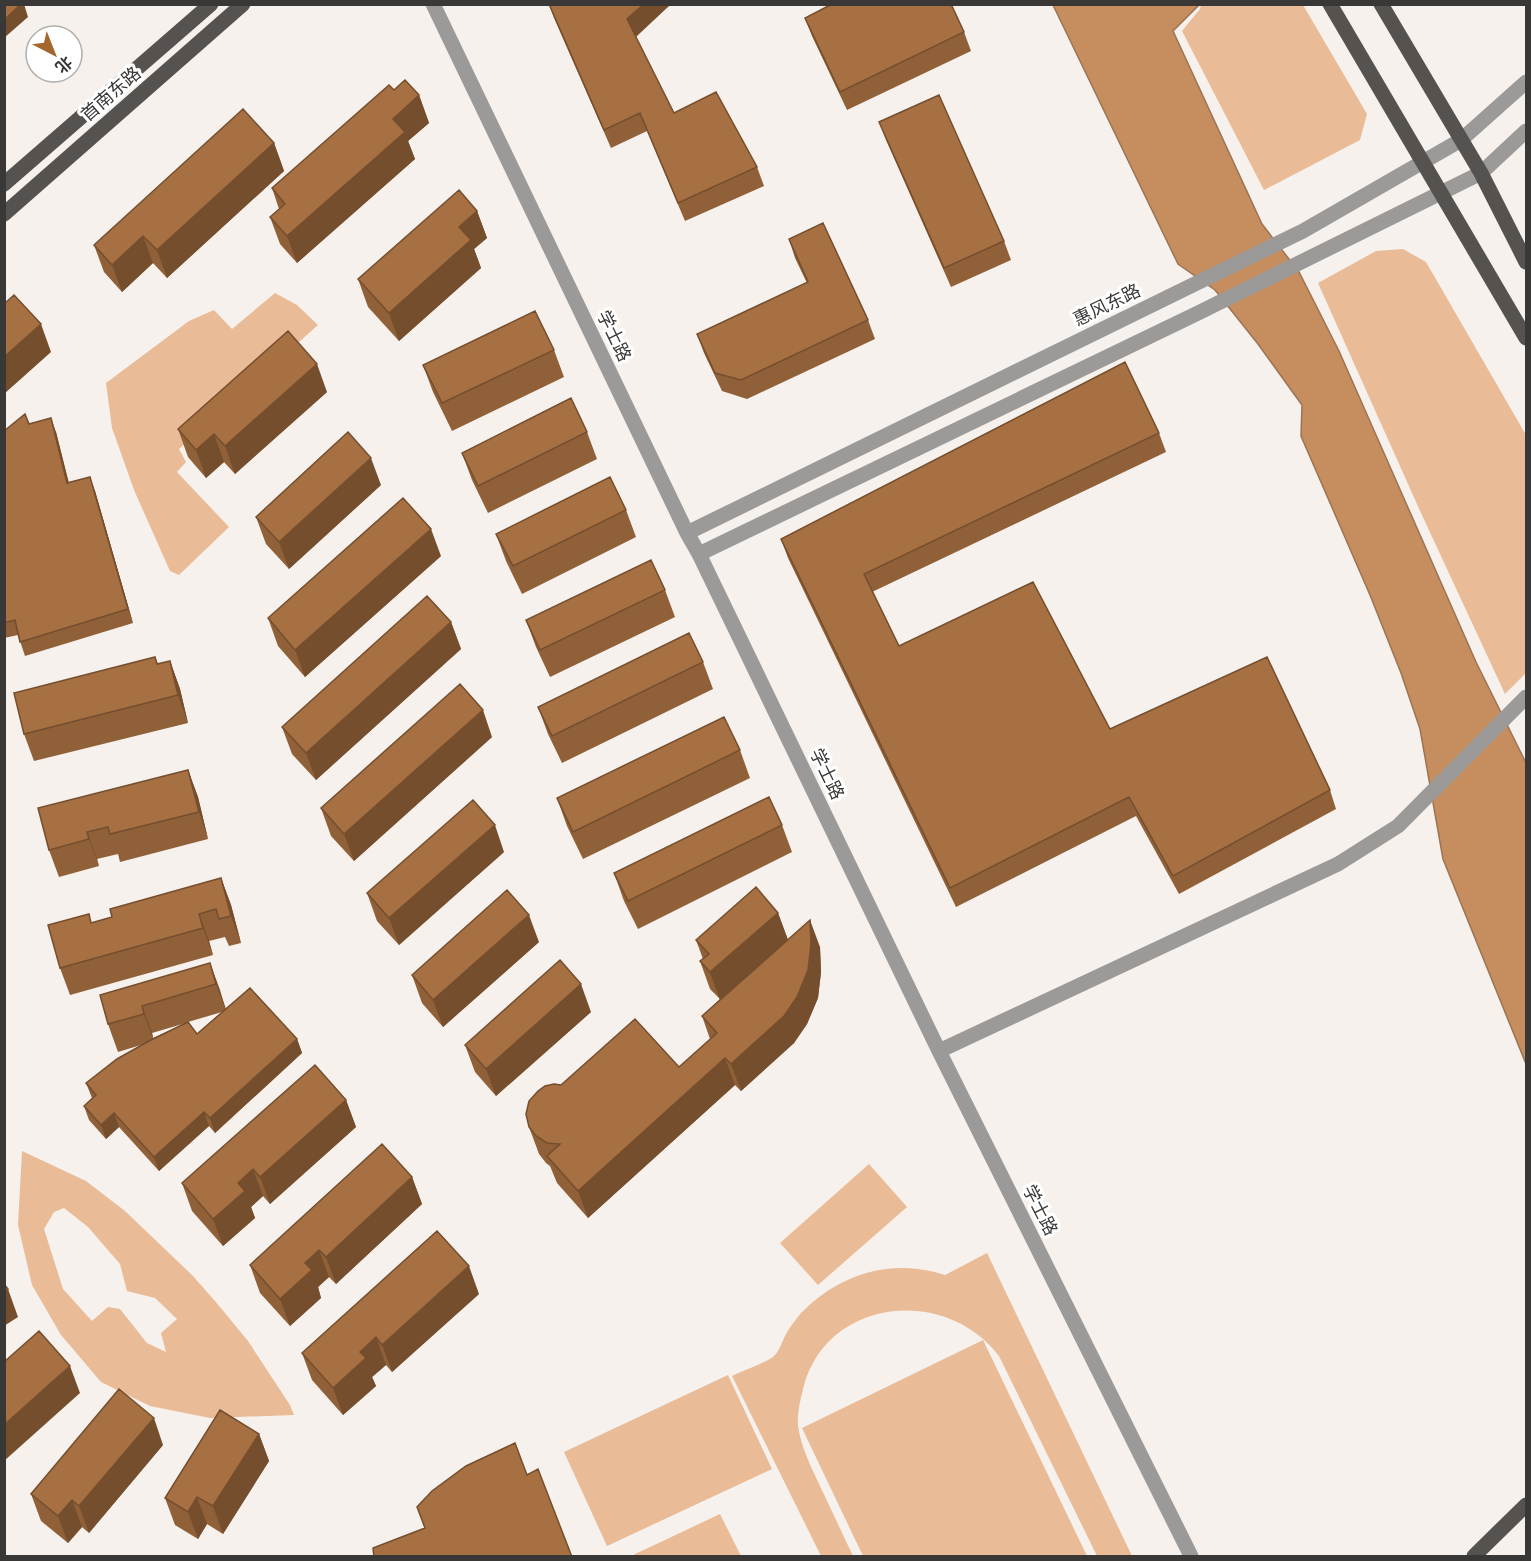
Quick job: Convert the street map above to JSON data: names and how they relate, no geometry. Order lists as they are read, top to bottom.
{
  "streets": {
    "main road": ["首南东路"],
    "street": ["惠风东路", "学士路"]
  },
  "crossings": [
    ["惠风东路", "学士路"]
  ],
  "north": "bottom right"
}
